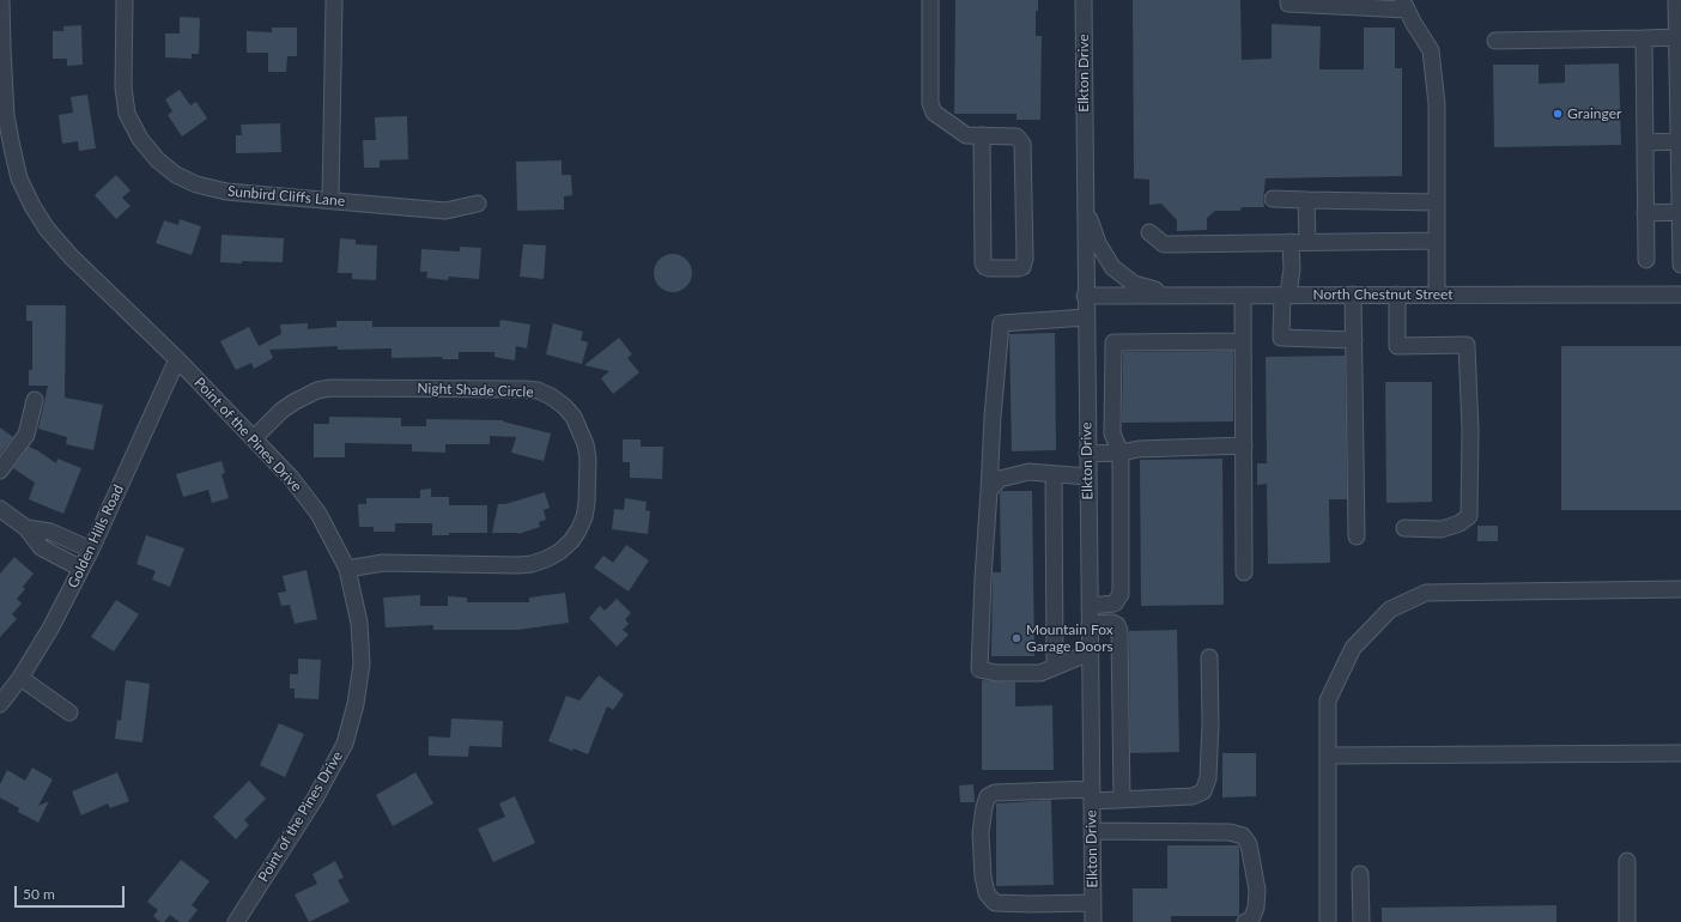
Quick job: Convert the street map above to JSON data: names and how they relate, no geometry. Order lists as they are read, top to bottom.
{
  "streets": {
    "street": [
      "Elkton Drive",
      "Sunbird Cliffs Lane",
      "North Chestnut Street",
      "Night Shade Circle",
      "Point of the Pines Drive",
      "Golden Hills Road"
    ]
  },
  "crossings": [
    ["Elkton Drive", "North Chestnut Street"],
    ["Night Shade Circle", "Point of the Pines Drive"],
    ["Point of the Pines Drive", "Golden Hills Road"]
  ],
  "places": ["Grainger", "Mountain Fox Garage Doors"],
  "scale_bar": "50 m"
}
